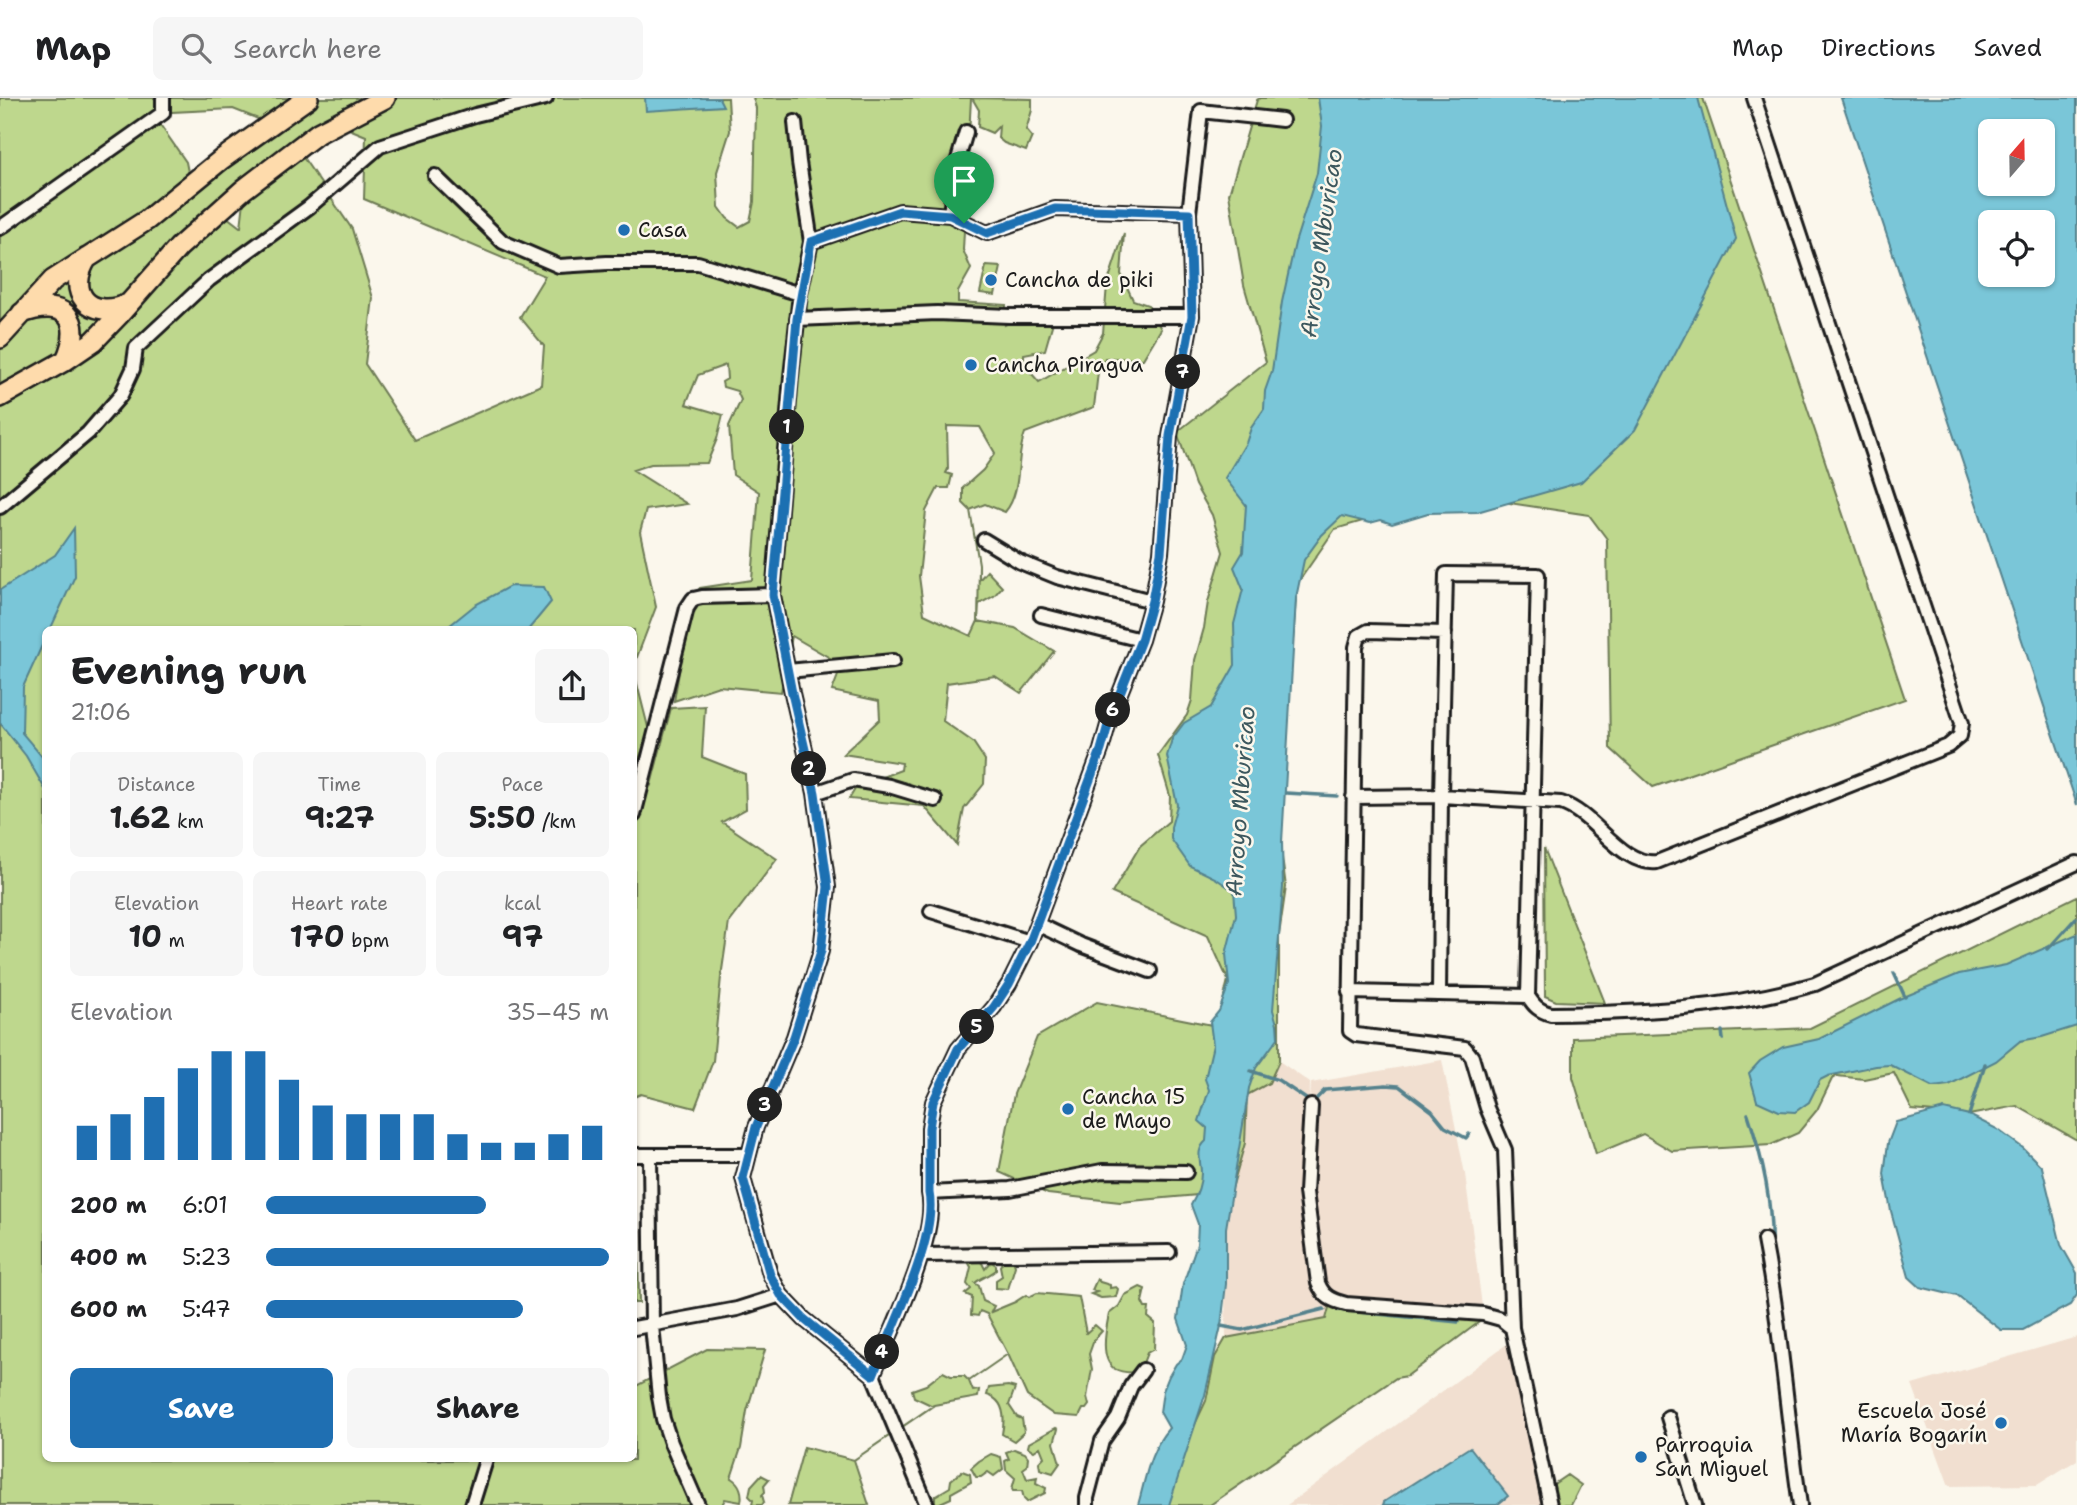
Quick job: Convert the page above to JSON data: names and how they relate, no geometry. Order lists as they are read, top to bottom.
{
  "water": ["Arroyo Mburicao"],
  "places": [
    "Casa",
    "Cancha de piki",
    "Cancha Piragua",
    "Cancha 15 de Mayo",
    "Escuela José María Bogarín",
    "Parroquia San Miguel"
  ],
  "north": "top",
  "page": {
    "header": "Map",
    "search": "Search here",
    "nav": ["Map", "Directions", "Saved"],
    "pins": [
      "7",
      "1",
      "6",
      "2",
      "5",
      "3",
      "4"
    ],
    "heading": ["Evening run", "21:06"],
    "stats": [
      ["Distance", "1.62 km"],
      ["Time", "9:27"],
      ["Pace", "5:50 /km"],
      ["Elevation", "10 m"],
      ["Heart rate", "170 bpm"],
      ["kcal", "97"]
    ],
    "chart": ["Elevation", "35–45 m"],
    "list": [
      {
        "name": "200 m",
        "note": "6:01"
      },
      {
        "name": "400 m",
        "note": "5:23"
      },
      {
        "name": "600 m",
        "note": "5:47"
      }
    ],
    "buttons": ["Save", "Share"]
  }
}
